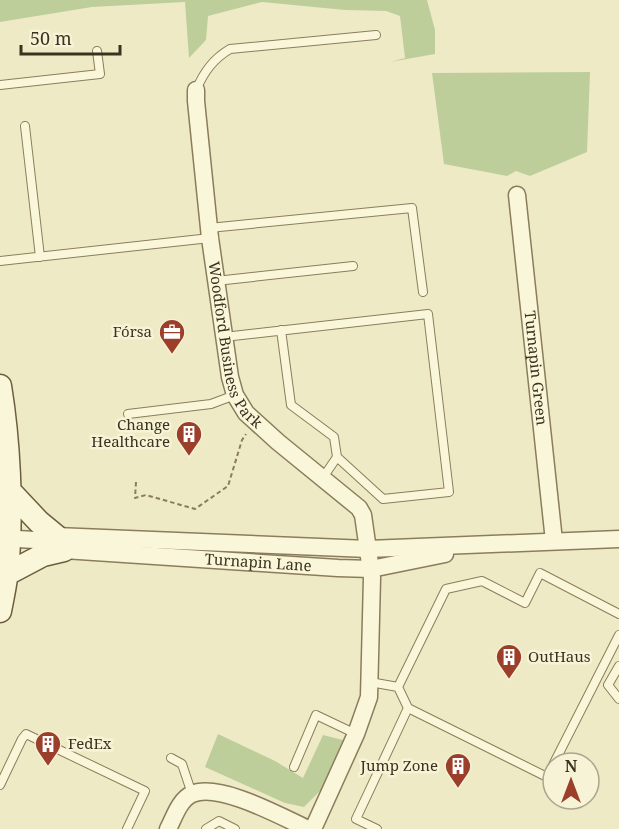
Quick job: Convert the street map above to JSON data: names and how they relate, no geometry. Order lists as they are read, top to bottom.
{
  "streets": {
    "street": ["Woodford Business Park", "Turnapin Green", "Turnapin Lane"]
  },
  "crossings": [
    ["Woodford Business Park", "Turnapin Lane"],
    ["Turnapin Green", "Turnapin Lane"]
  ],
  "places": {
    "office": ["Fórsa"],
    "building": [
      "Change Healthcare",
      "OutHaus",
      "FedEx",
      "Jump Zone"
    ]
  },
  "scale_bar": "50 m",
  "north": "top"
}
